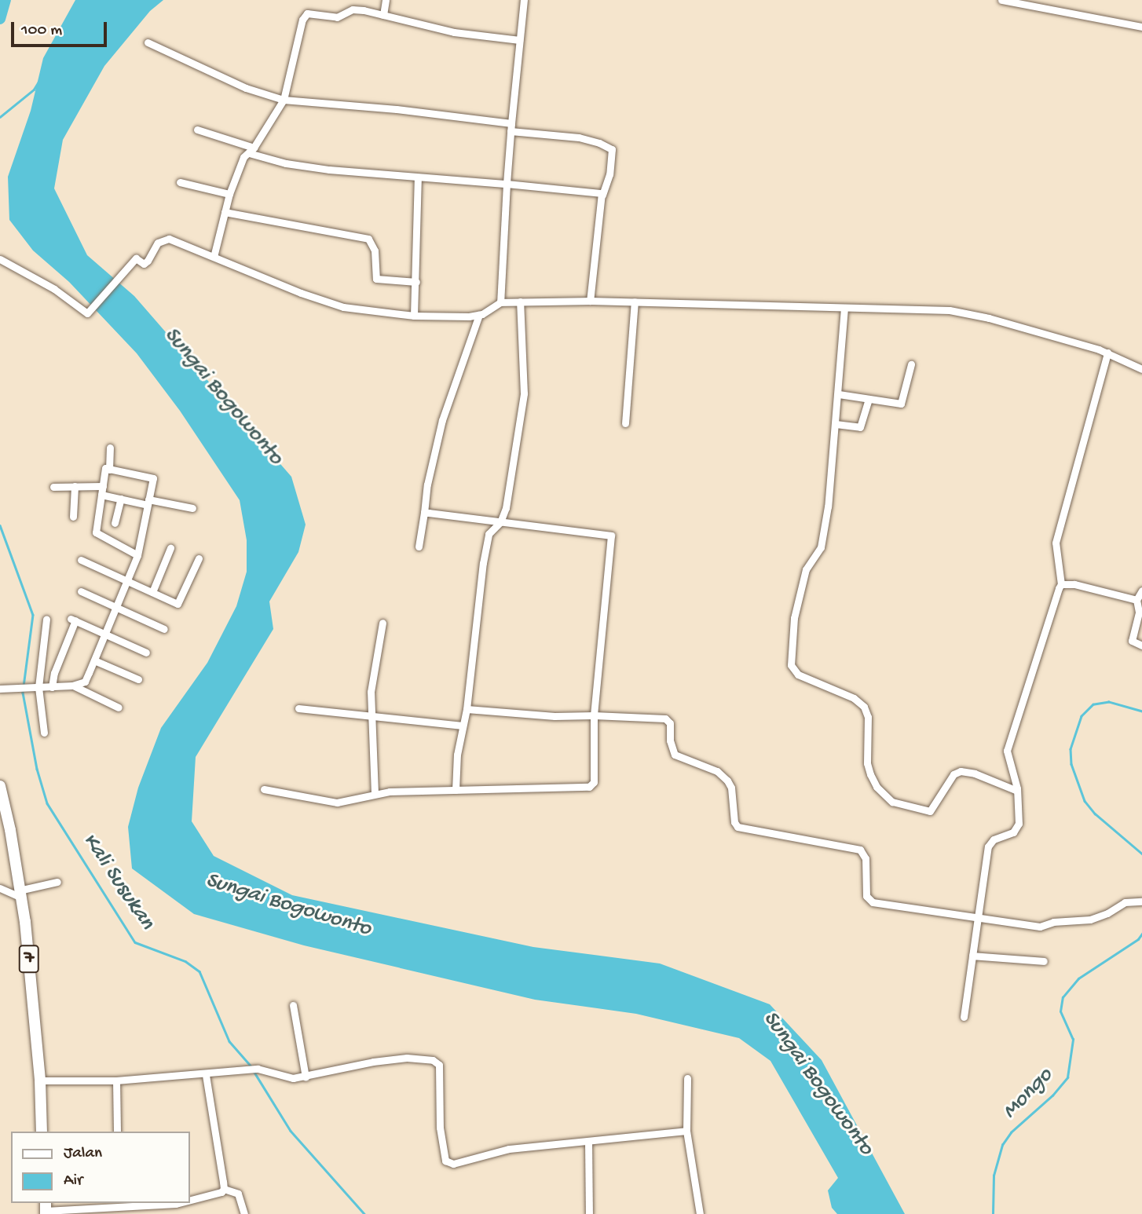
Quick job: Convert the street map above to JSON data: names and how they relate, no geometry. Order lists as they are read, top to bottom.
{
  "streets": {
    "highway": ["7"]
  },
  "water": ["Sungai Bogowonto", "Kali Susukan", "Mongo"],
  "legend": ["Jalan", "Air"],
  "scale_bar": "100 m"
}
